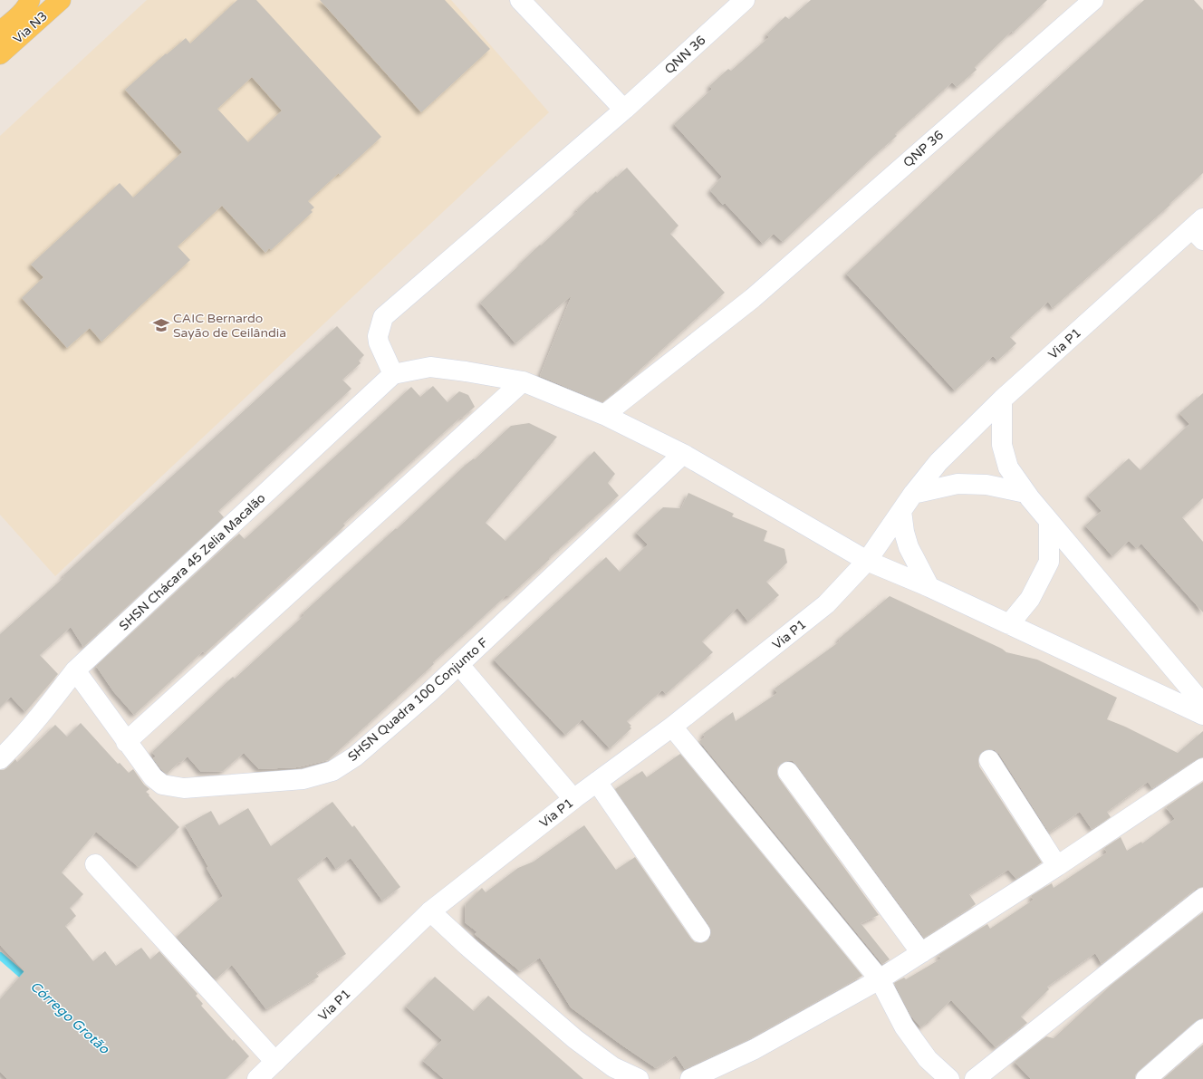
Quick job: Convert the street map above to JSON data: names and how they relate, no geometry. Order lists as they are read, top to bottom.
{
  "streets": {
    "main road": ["Via N3"],
    "street": [
      "QNN 36",
      "QNP 36",
      "Via P1",
      "SHSN Chácara 45 Zelia Macalão",
      "SHSN Quadra 100 Conjunto F"
    ]
  },
  "crossings": [
    ["QNN 36", "SHSN Chácara 45 Zelia Macalão"],
    ["SHSN Chácara 45 Zelia Macalão", "SHSN Quadra 100 Conjunto F"]
  ],
  "water": ["Córrego Grotão"],
  "places": {
    "school or university": ["CAIC Bernardo Sayão de Ceilândia"]
  }
}
